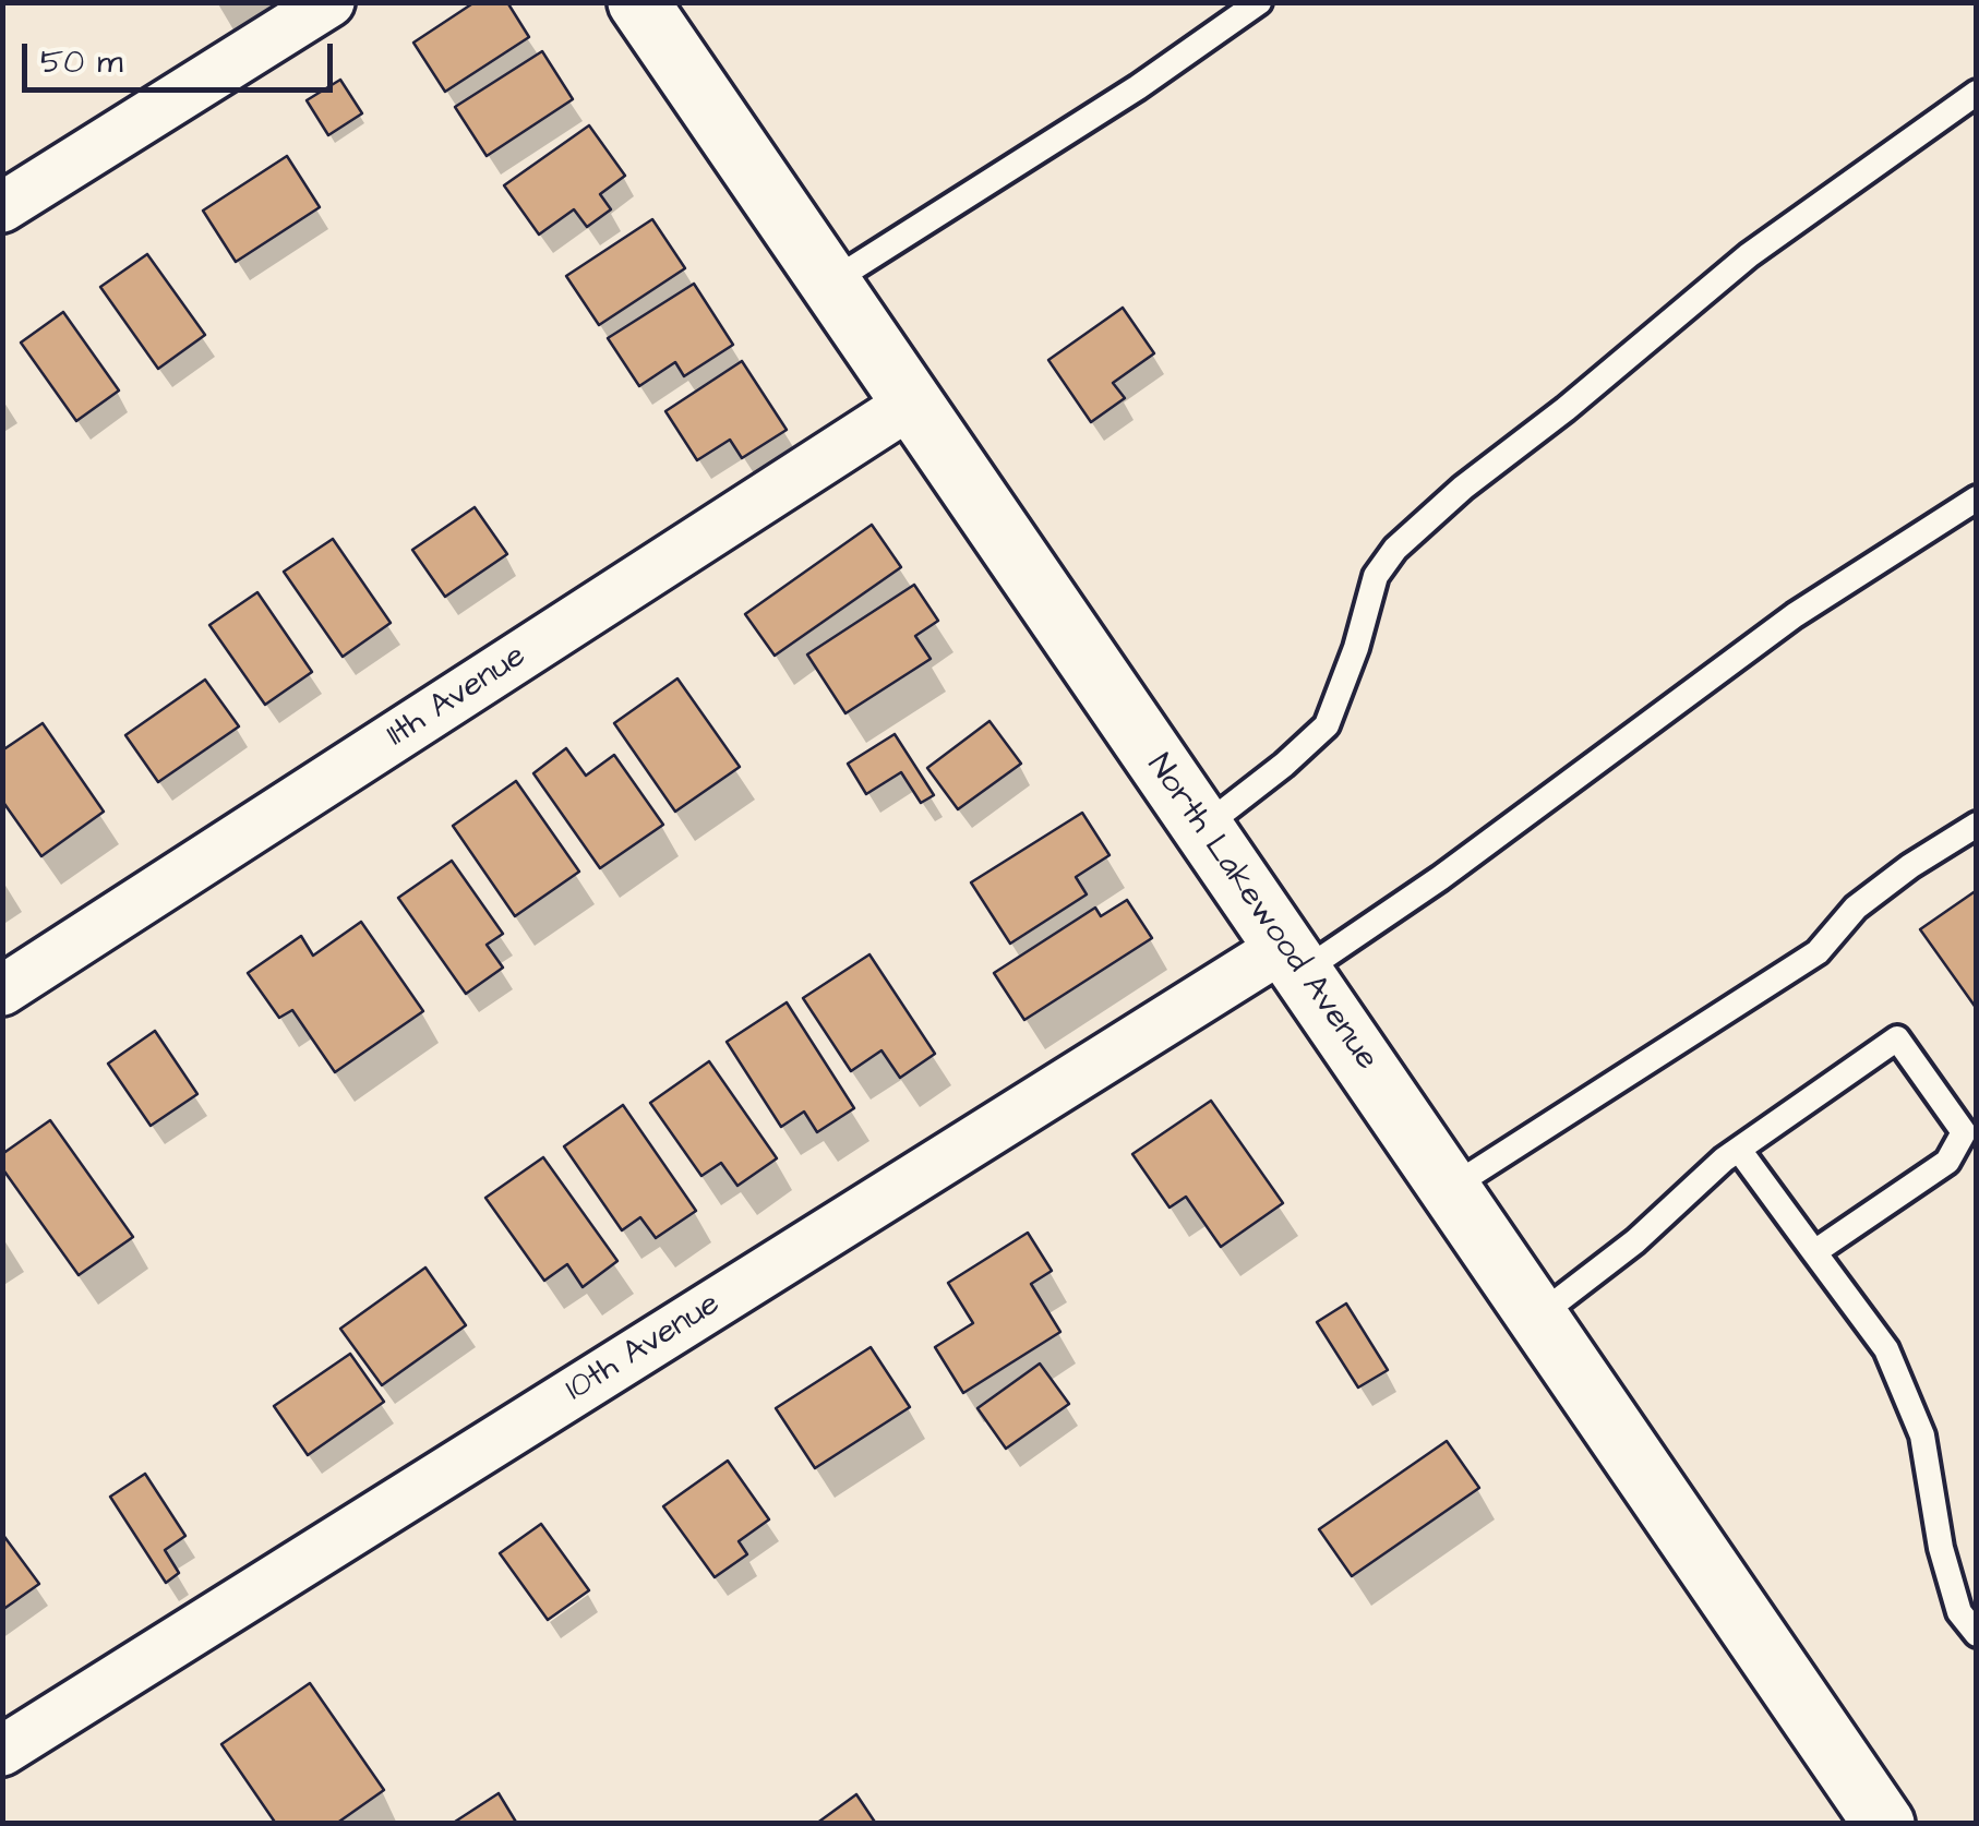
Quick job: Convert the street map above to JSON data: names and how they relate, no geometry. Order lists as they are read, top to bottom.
{
  "streets": {
    "street": ["11th Avenue", "North Lakewood Avenue", "10th Avenue"]
  },
  "crossings": [
    ["11th Avenue", "North Lakewood Avenue"],
    ["North Lakewood Avenue", "10th Avenue"]
  ],
  "scale_bar": "50 m"
}
